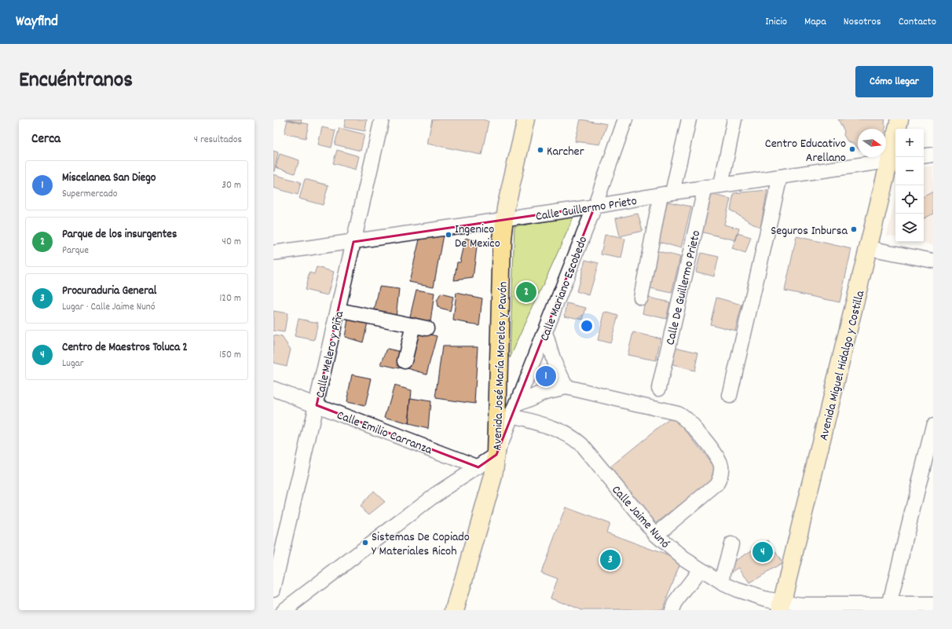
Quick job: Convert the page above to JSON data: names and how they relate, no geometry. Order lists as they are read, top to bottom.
{
  "streets": {
    "main road": ["Avenida Miguel Hidalgo y Costilla", "Avenida José María Morelos y Pavón"],
    "street": [
      "Calle Guillermo Prieto",
      "Calle De Guillermo Prieto",
      "Calle Mariano Escobedo",
      "Calle Melero y Piña",
      "Calle Emilio Carranza",
      "Calle Jaime Nunó"
    ]
  },
  "crossings": [
    ["Calle Guillermo Prieto", "Calle De Guillermo Prieto"],
    ["Calle Guillermo Prieto", "Calle Mariano Escobedo"],
    ["Calle Guillermo Prieto", "Calle Melero y Piña"],
    ["Calle Guillermo Prieto", "Avenida Miguel Hidalgo y Costilla"],
    ["Calle Guillermo Prieto", "Avenida José María Morelos y Pavón"],
    ["Calle Mariano Escobedo", "Avenida José María Morelos y Pavón"],
    ["Calle Mariano Escobedo", "Calle Jaime Nunó"],
    ["Calle Melero y Piña", "Calle Emilio Carranza"],
    ["Avenida Miguel Hidalgo y Costilla", "Calle Jaime Nunó"]
  ],
  "places": [
    "Centro Educativo Arellano",
    "Karcher",
    "Seguros Inbursa",
    "Ingenico De Mexico",
    "Sistemas De Copiado Y Materiales Ricoh"
  ],
  "north": "right",
  "page": {
    "header": "Wayfind",
    "nav": [
      "Inicio",
      "Mapa",
      "Nosotros",
      "Contacto"
    ],
    "title": "Encuéntranos",
    "buttons": "Cómo llegar",
    "heading": ["Cerca", "4 resultados"],
    "map_buttons": ["+", "−"],
    "list": [
      {
        "mark": "1",
        "name": "Miscelanea San Diego",
        "note": "Supermercado",
        "value": "30 m"
      },
      {
        "mark": "2",
        "name": "Parque de los insurgentes",
        "note": "Parque",
        "value": "40 m"
      },
      {
        "mark": "3",
        "name": "Procuraduria General",
        "note": "Lugar · Calle Jaime Nunó",
        "value": "120 m"
      },
      {
        "mark": "4",
        "name": "Centro de Maestros Toluca 2",
        "note": "Lugar",
        "value": "150 m"
      }
    ],
    "pins": [
      "2",
      "1",
      "4",
      "3"
    ]
  }
}
